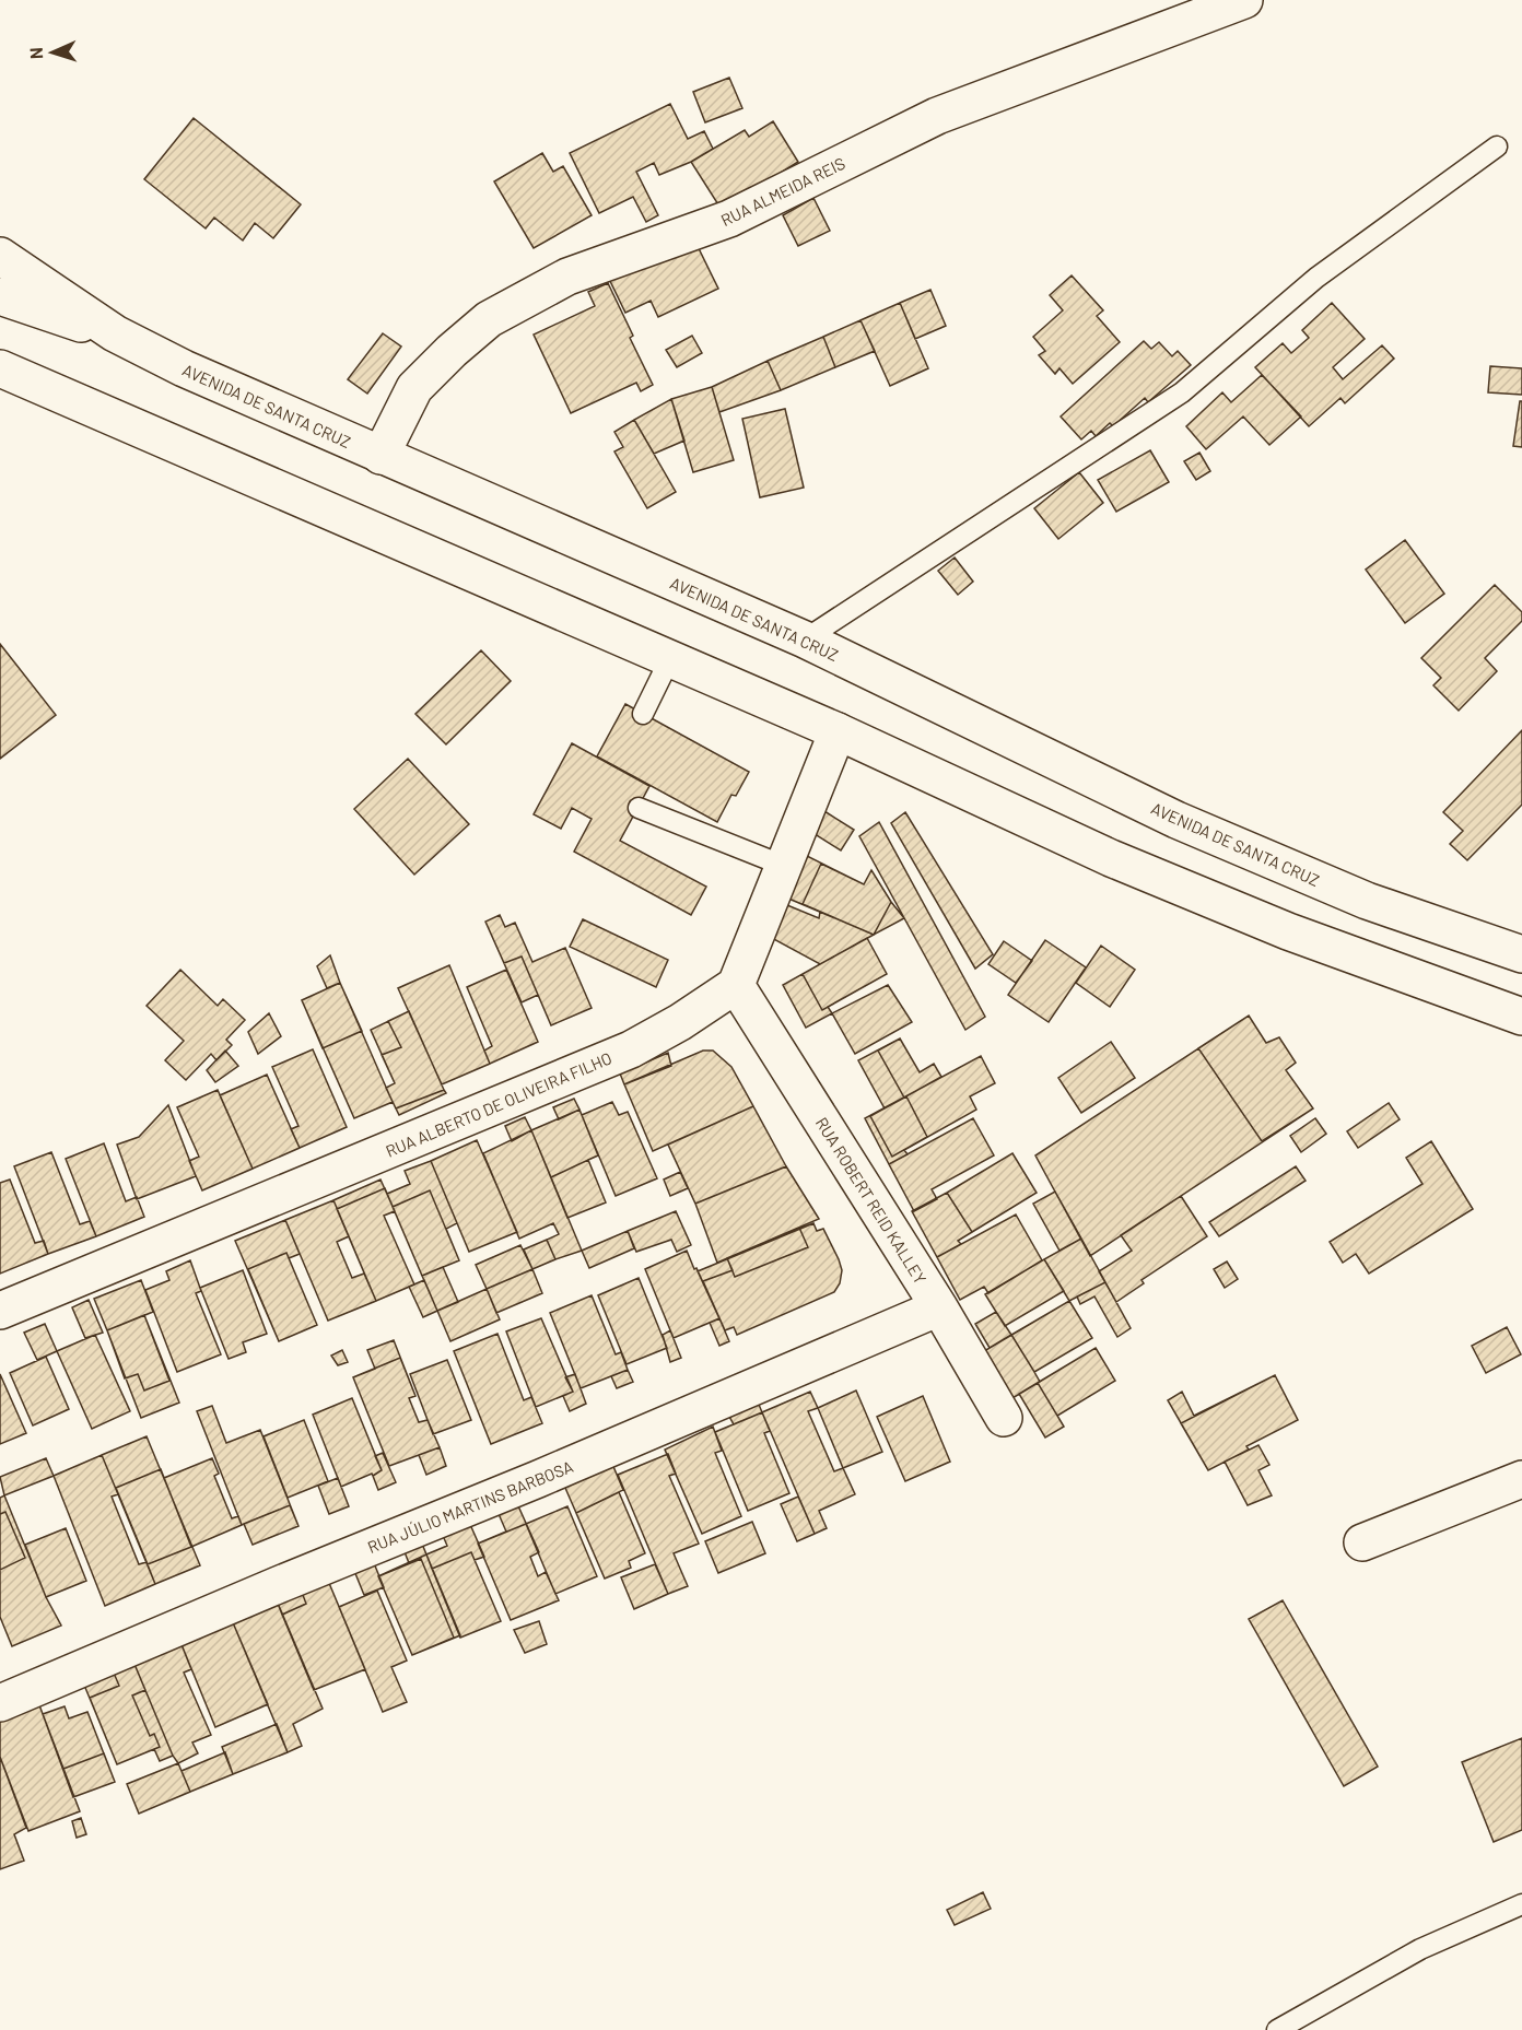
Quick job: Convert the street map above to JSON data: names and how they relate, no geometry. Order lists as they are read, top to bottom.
{
  "streets": {
    "street": [
      "RUA ALMEIDA REIS",
      "AVENIDA DE SANTA CRUZ",
      "RUA ALBERTO DE OLIVEIRA FILHO",
      "RUA ROBERT REID KALLEY",
      "RUA JÚLIO MARTINS BARBOSA"
    ]
  },
  "crossings": [
    ["RUA ALMEIDA REIS", "AVENIDA DE SANTA CRUZ"],
    ["RUA ALBERTO DE OLIVEIRA FILHO", "RUA ROBERT REID KALLEY"],
    ["RUA ROBERT REID KALLEY", "RUA JÚLIO MARTINS BARBOSA"]
  ],
  "north": "left"
}
